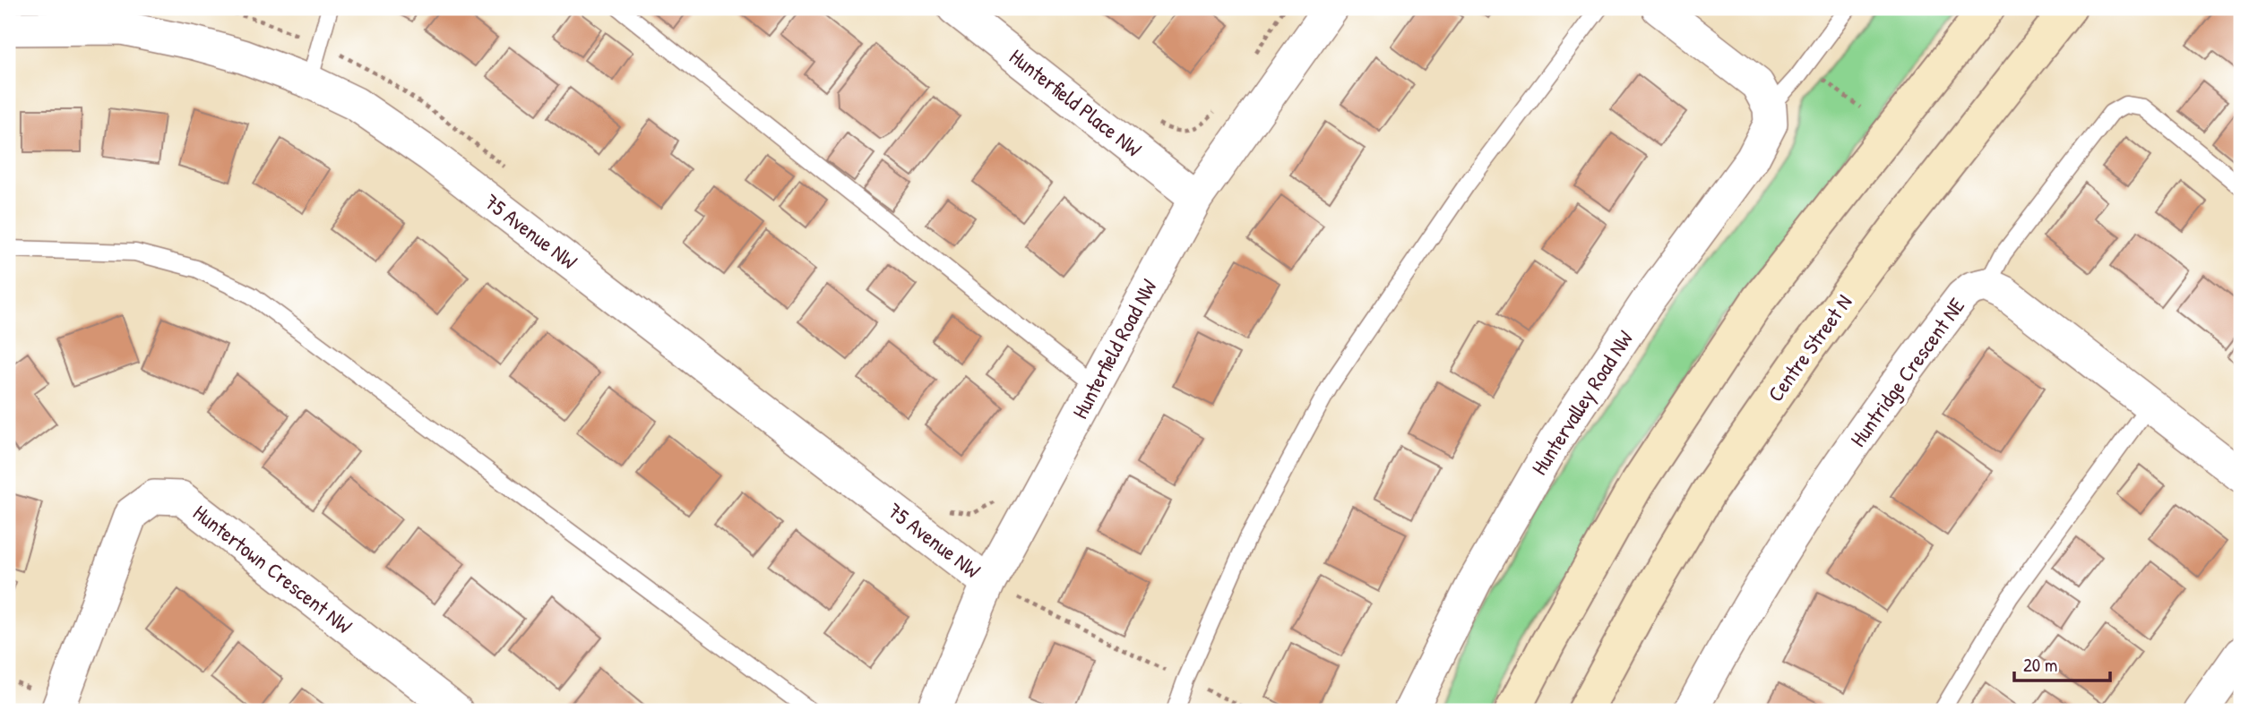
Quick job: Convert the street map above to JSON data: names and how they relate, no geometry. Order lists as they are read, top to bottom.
{
  "streets": {
    "main road": ["Centre Street N"],
    "street": [
      "Hunterfield Place NW",
      "75 Avenue NW",
      "Hunterfield Road NW",
      "Huntridge Crescent NE",
      "Huntervalley Road NW",
      "Huntertown Crescent NW"
    ]
  },
  "crossings": [
    ["Hunterfield Place NW", "Hunterfield Road NW"],
    ["75 Avenue NW", "Hunterfield Road NW"]
  ],
  "scale_bar": "20 m"
}
